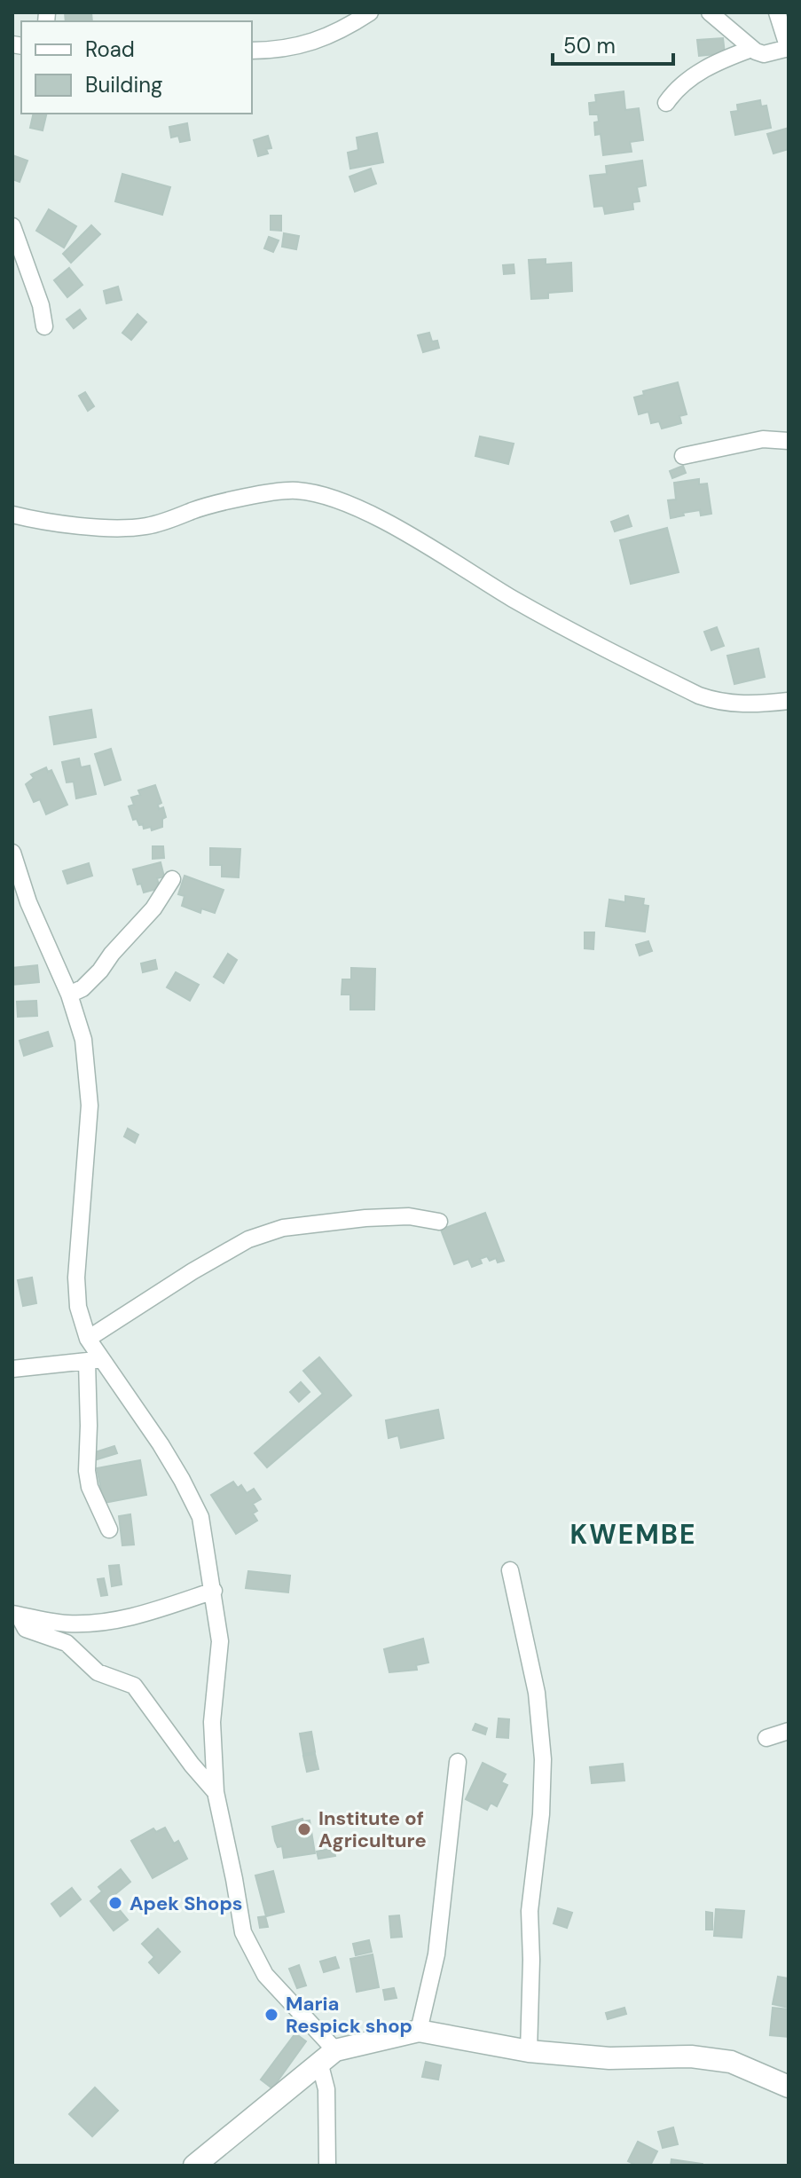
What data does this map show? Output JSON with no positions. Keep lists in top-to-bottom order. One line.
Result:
{"districts":["KWEMBE"],"places":["Institute of Agriculture","Apek Shops","Maria Respick shop"],"legend":["Road","Building"],"scale_bar":"50 m"}
